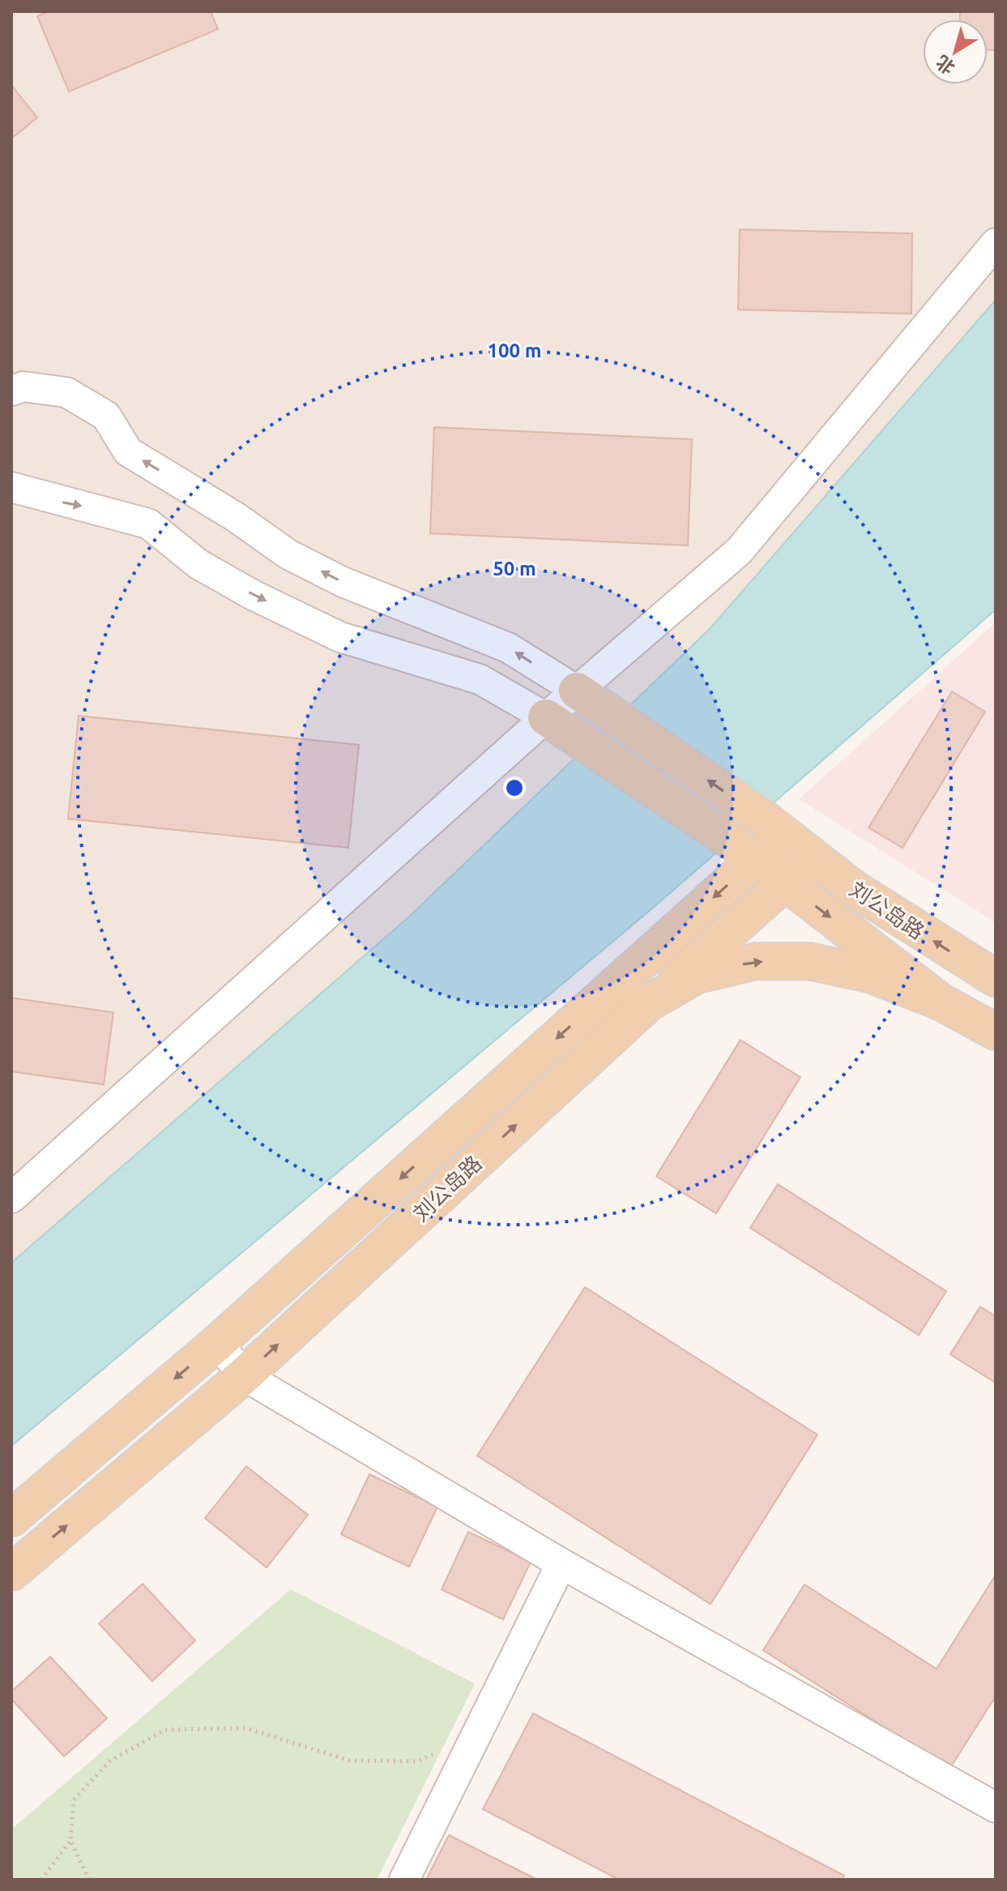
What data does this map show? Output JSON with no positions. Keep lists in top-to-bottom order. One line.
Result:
{"streets":{"main road":["刘公岛路"]},"north":"bottom left","rings":["100 m","50 m"]}
